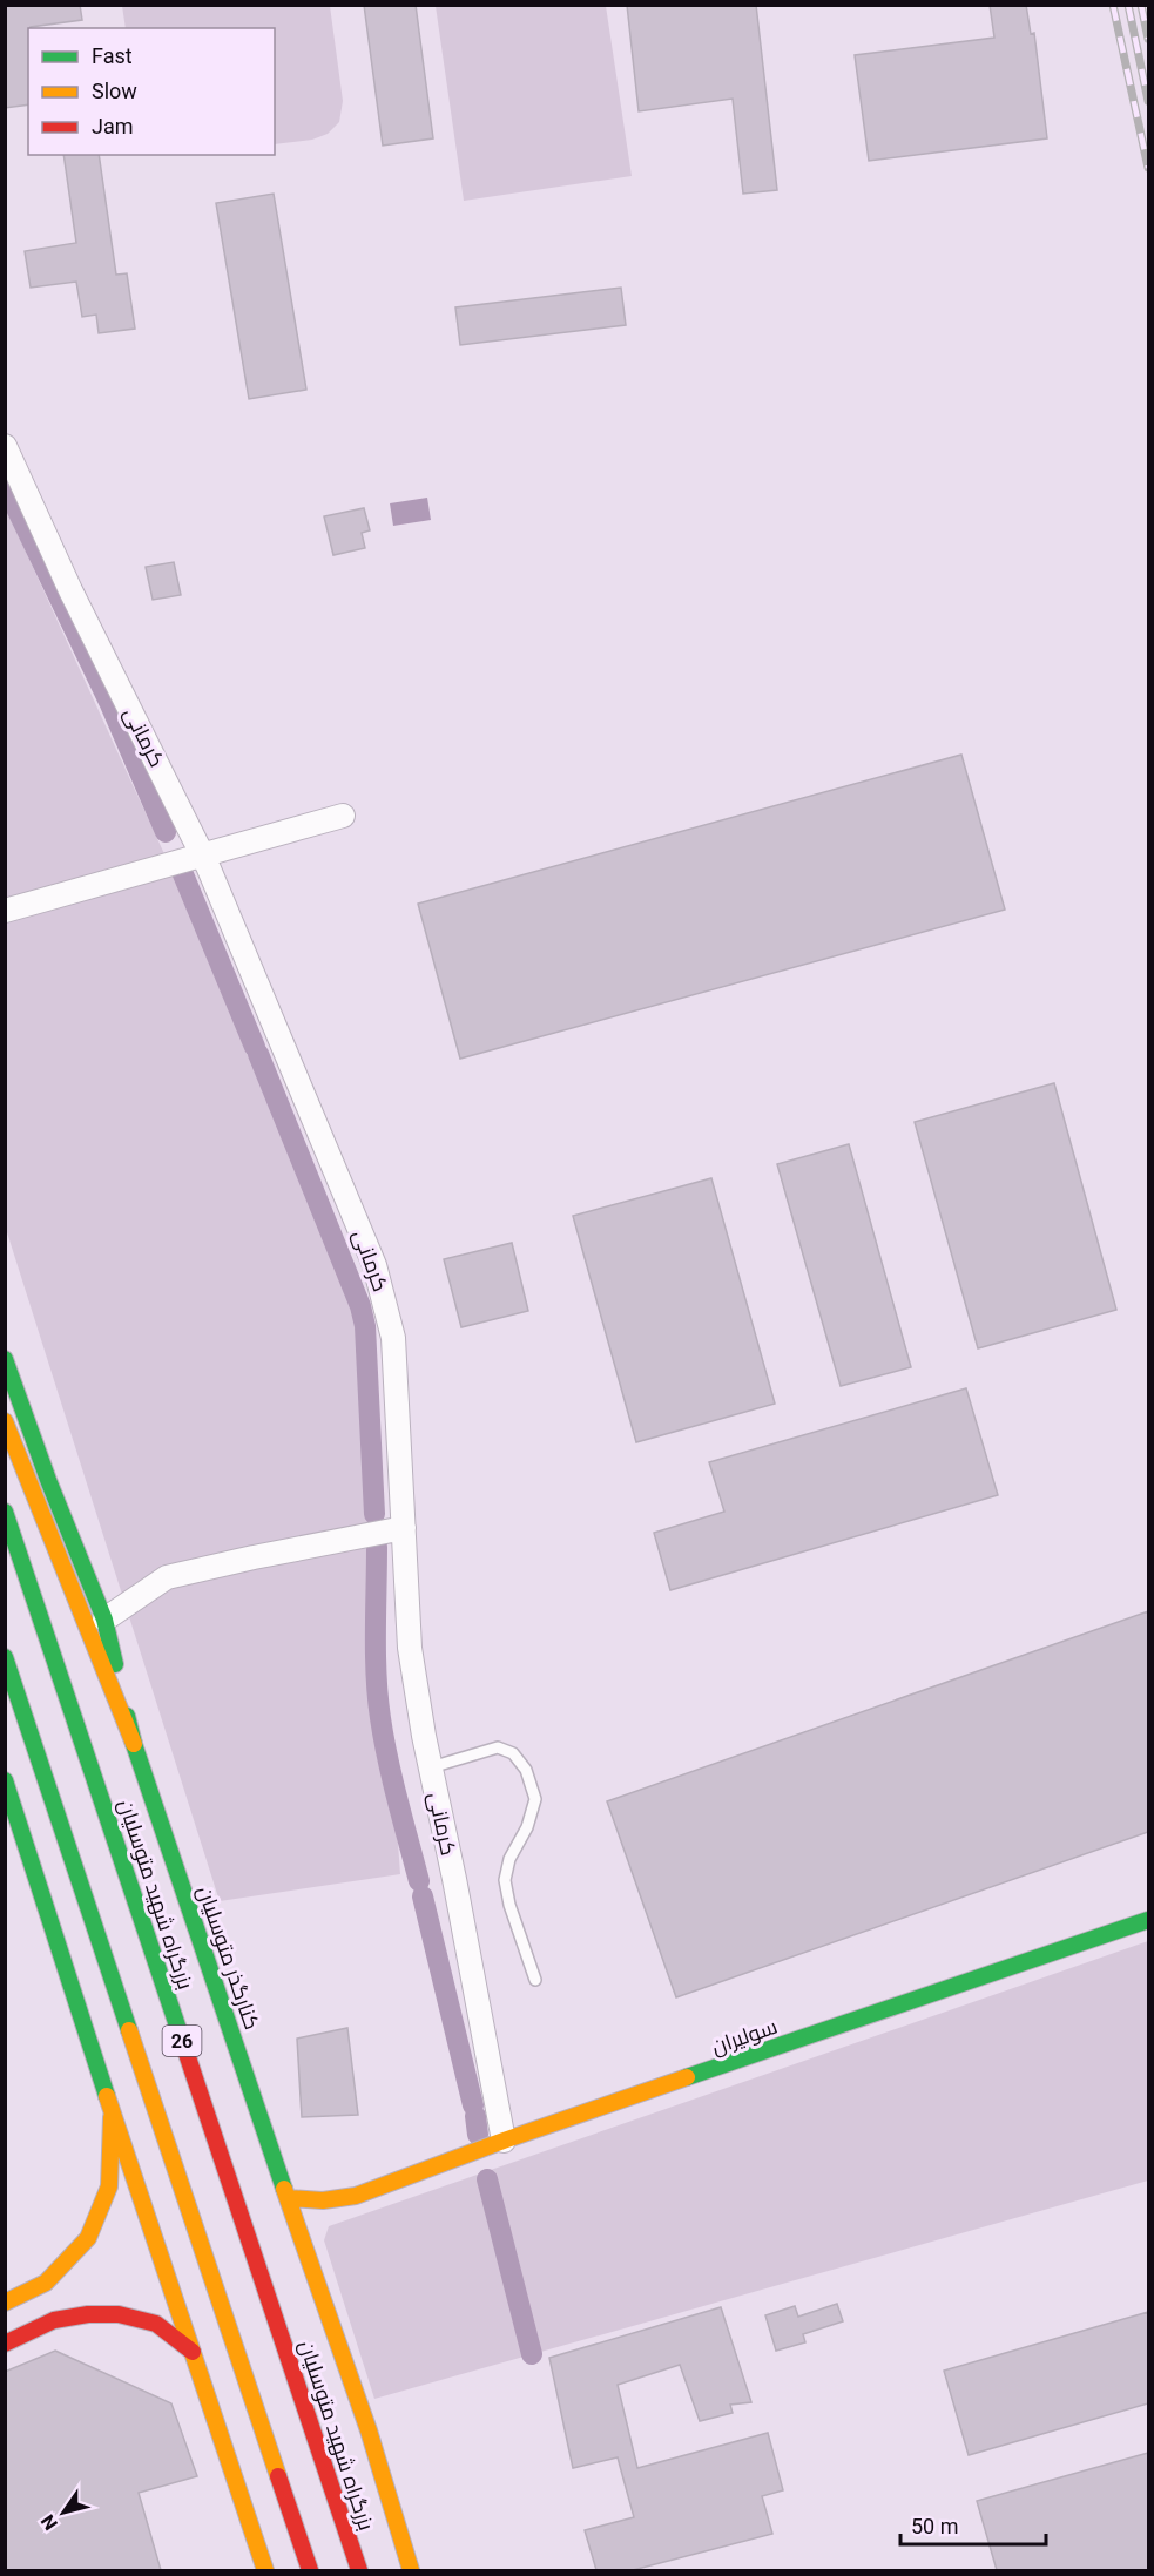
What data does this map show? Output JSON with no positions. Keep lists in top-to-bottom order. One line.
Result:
{"streets":{"main road":["بزرگراه شهید متوسلیان","کنارگذر متوسلیان","سولیران","26"],"street":["کرمانی"]},"crossings":[["کرمانی","سولیران"]],"legend":["Fast","Slow","Jam"],"scale_bar":"50 m","north":"bottom left"}
